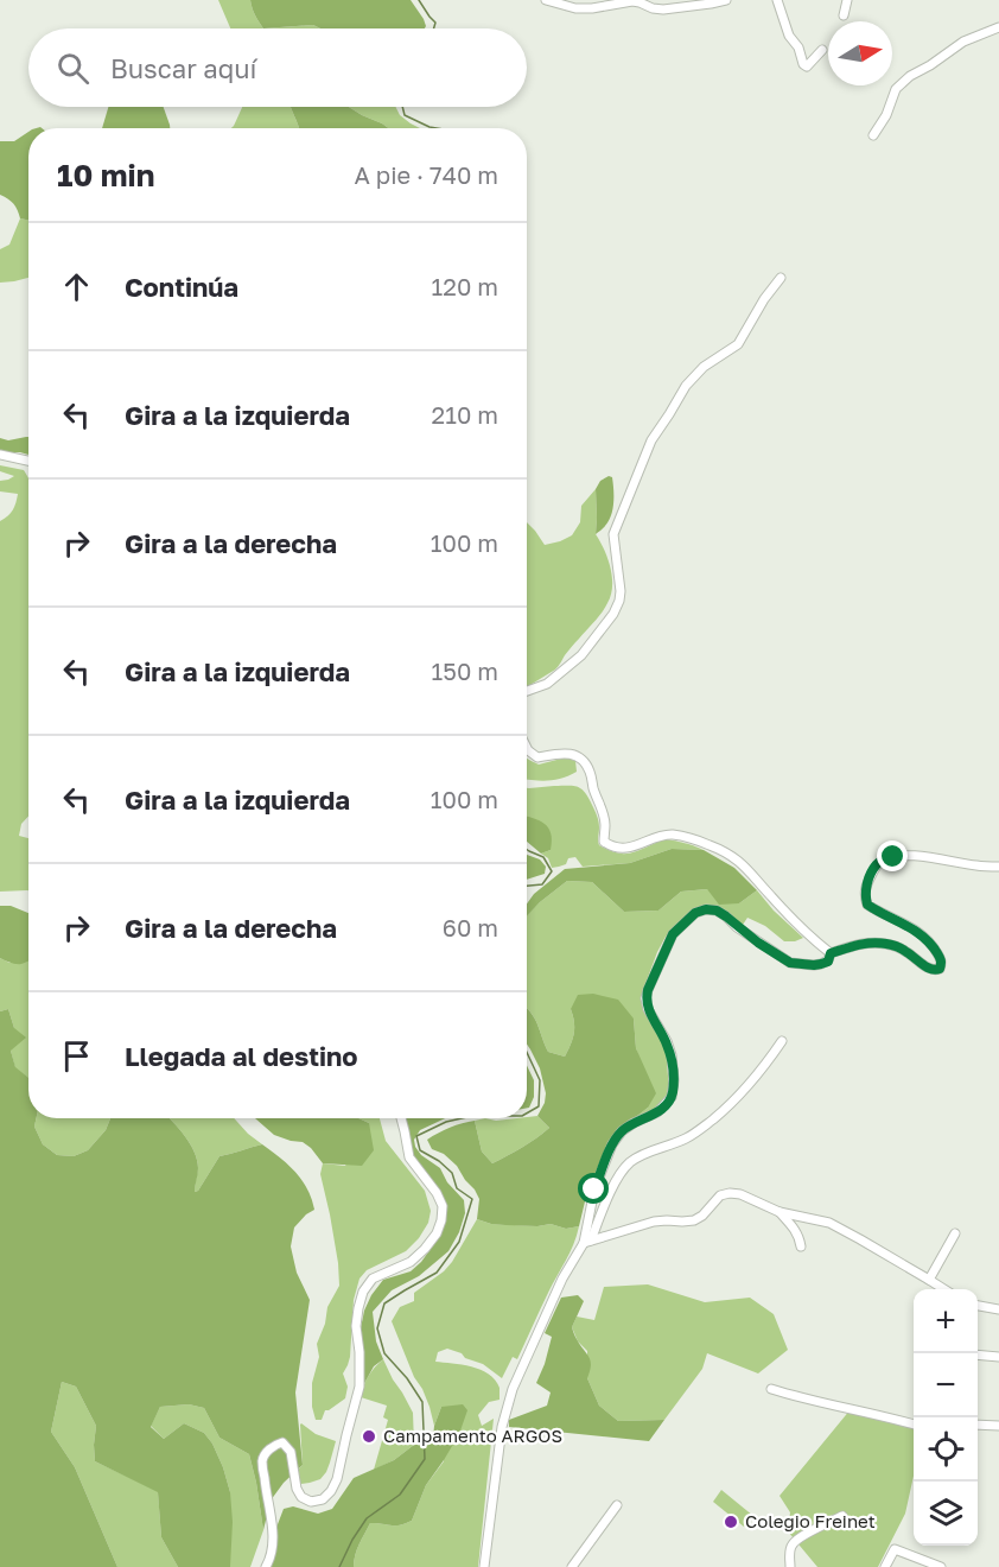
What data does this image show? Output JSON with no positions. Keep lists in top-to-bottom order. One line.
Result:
{"places":["Campamento ARGOS","Colegio Freinet"],"north":"right","page":{"search":"Buscar aquí","heading":["10 min","A pie · 740 m"],"list":[["Continúa","120 m"],["Gira a la izquierda","210 m"],["Gira a la derecha","100 m"],["Gira a la izquierda","150 m"],["Gira a la izquierda","100 m"],["Gira a la derecha","60 m"],"Llegada al destino"],"map_buttons":["+","−"]}}
